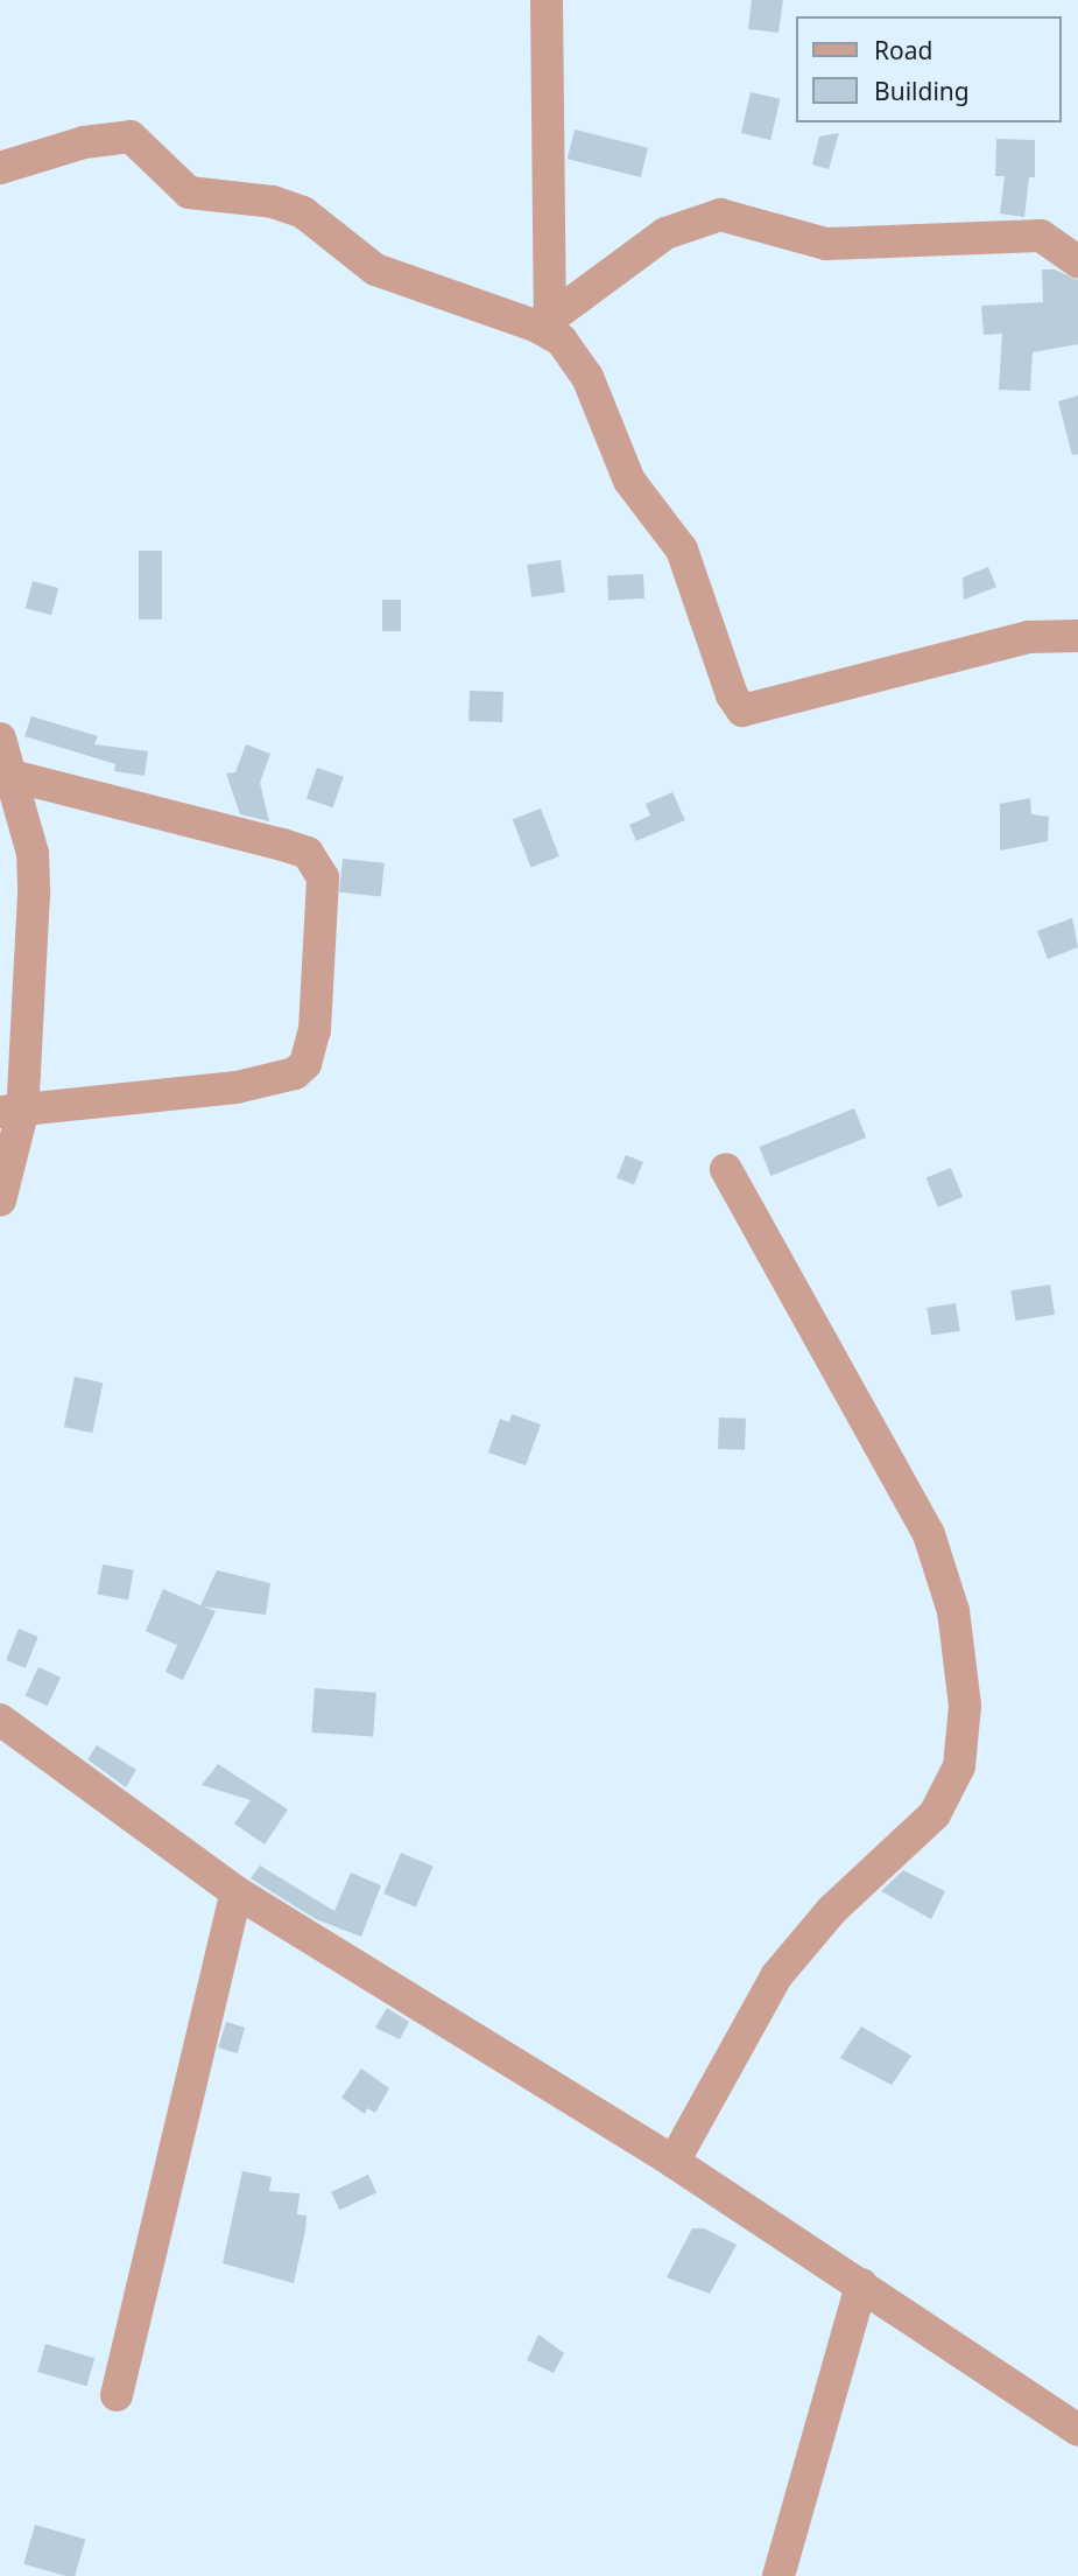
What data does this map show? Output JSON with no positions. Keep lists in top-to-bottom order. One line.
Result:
{"legend":["Road","Building"]}
